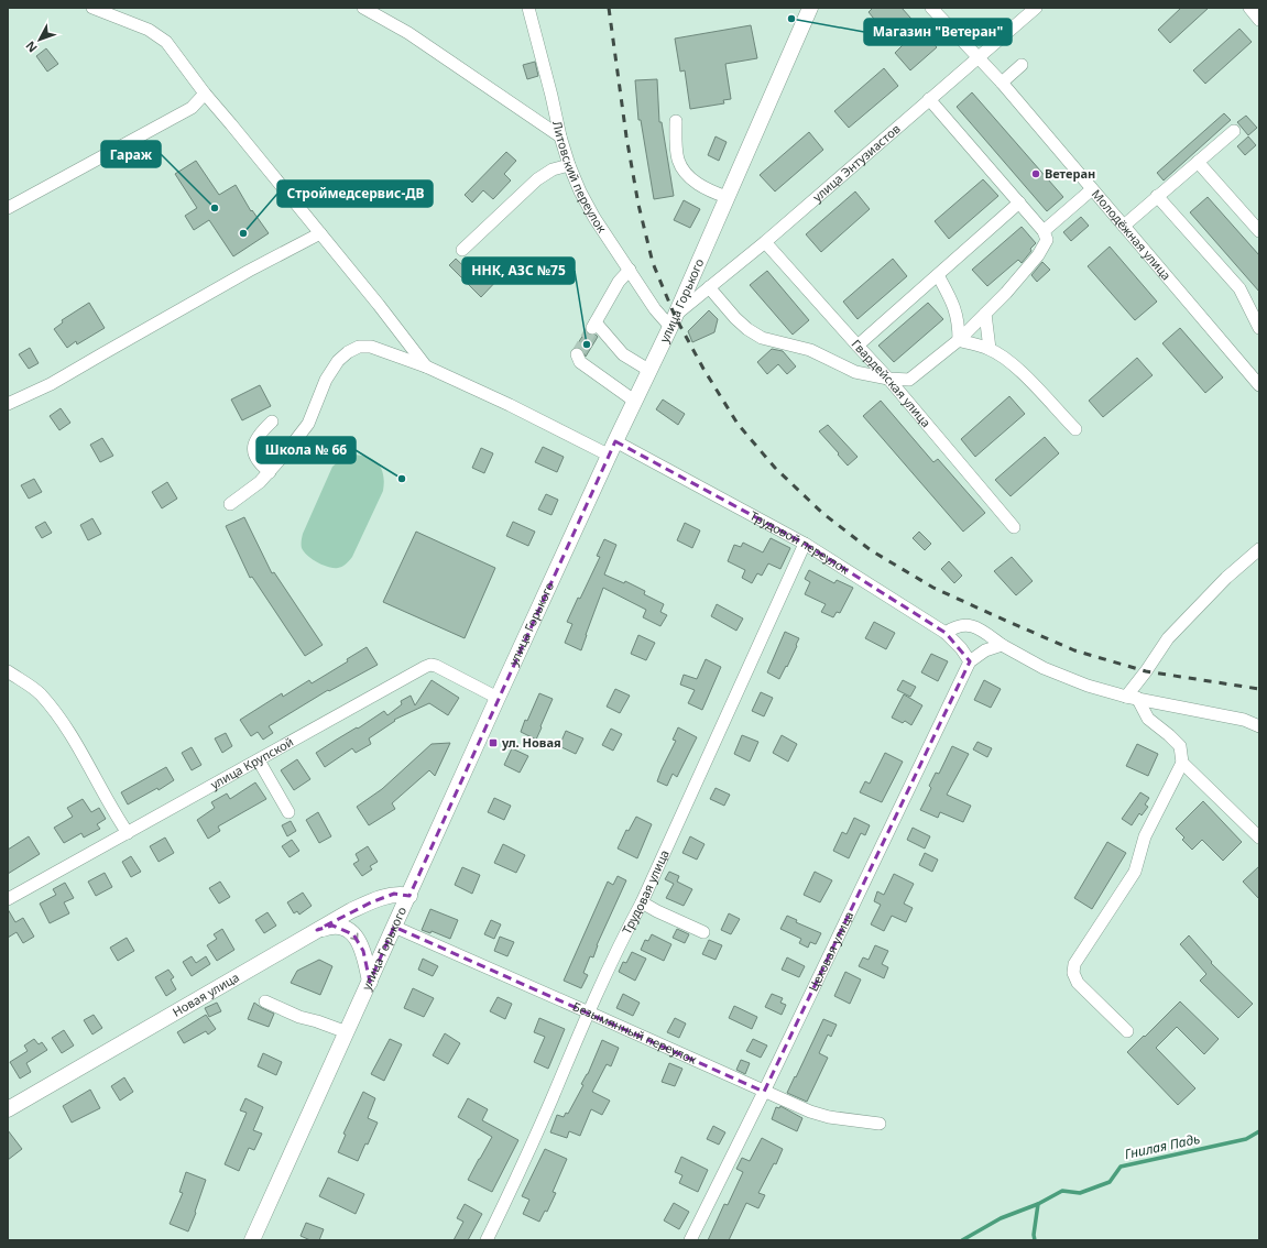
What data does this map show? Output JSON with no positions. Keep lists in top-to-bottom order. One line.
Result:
{"streets":{"main road":["улица Горького","Новая улица"],"street":["улица Энтузиастов","Литовский переулок","Молодёжная улица","Гвардейская улица","Трудовой переулок","улица Крупской","Трудовая улица","Цеховая улица","Безымянный переулок"]},"crossings":[["улица Энтузиастов","Литовский переулок"],["улица Энтузиастов","Молодёжная улица"],["улица Энтузиастов","улица Горького"],["улица Энтузиастов","Гвардейская улица"],["Литовский переулок","улица Горького"],["улица Горького","Трудовой переулок"],["улица Горького","улица Крупской"],["улица Горького","Новая улица"],["улица Горького","Безымянный переулок"],["Трудовой переулок","Трудовая улица"],["Трудовой переулок","Цеховая улица"],["Трудовая улица","Безымянный переулок"],["Цеховая улица","Безымянный переулок"]],"water":["Гнилая Падь"],"places":{"other":["Магазин \"Ветеран\"","Ветеран","Гараж","Строймедсервис-ДВ","ННК, АЗС №75","Школа № 66"],"transit":["ул. Новая"]},"north":"bottom left"}
